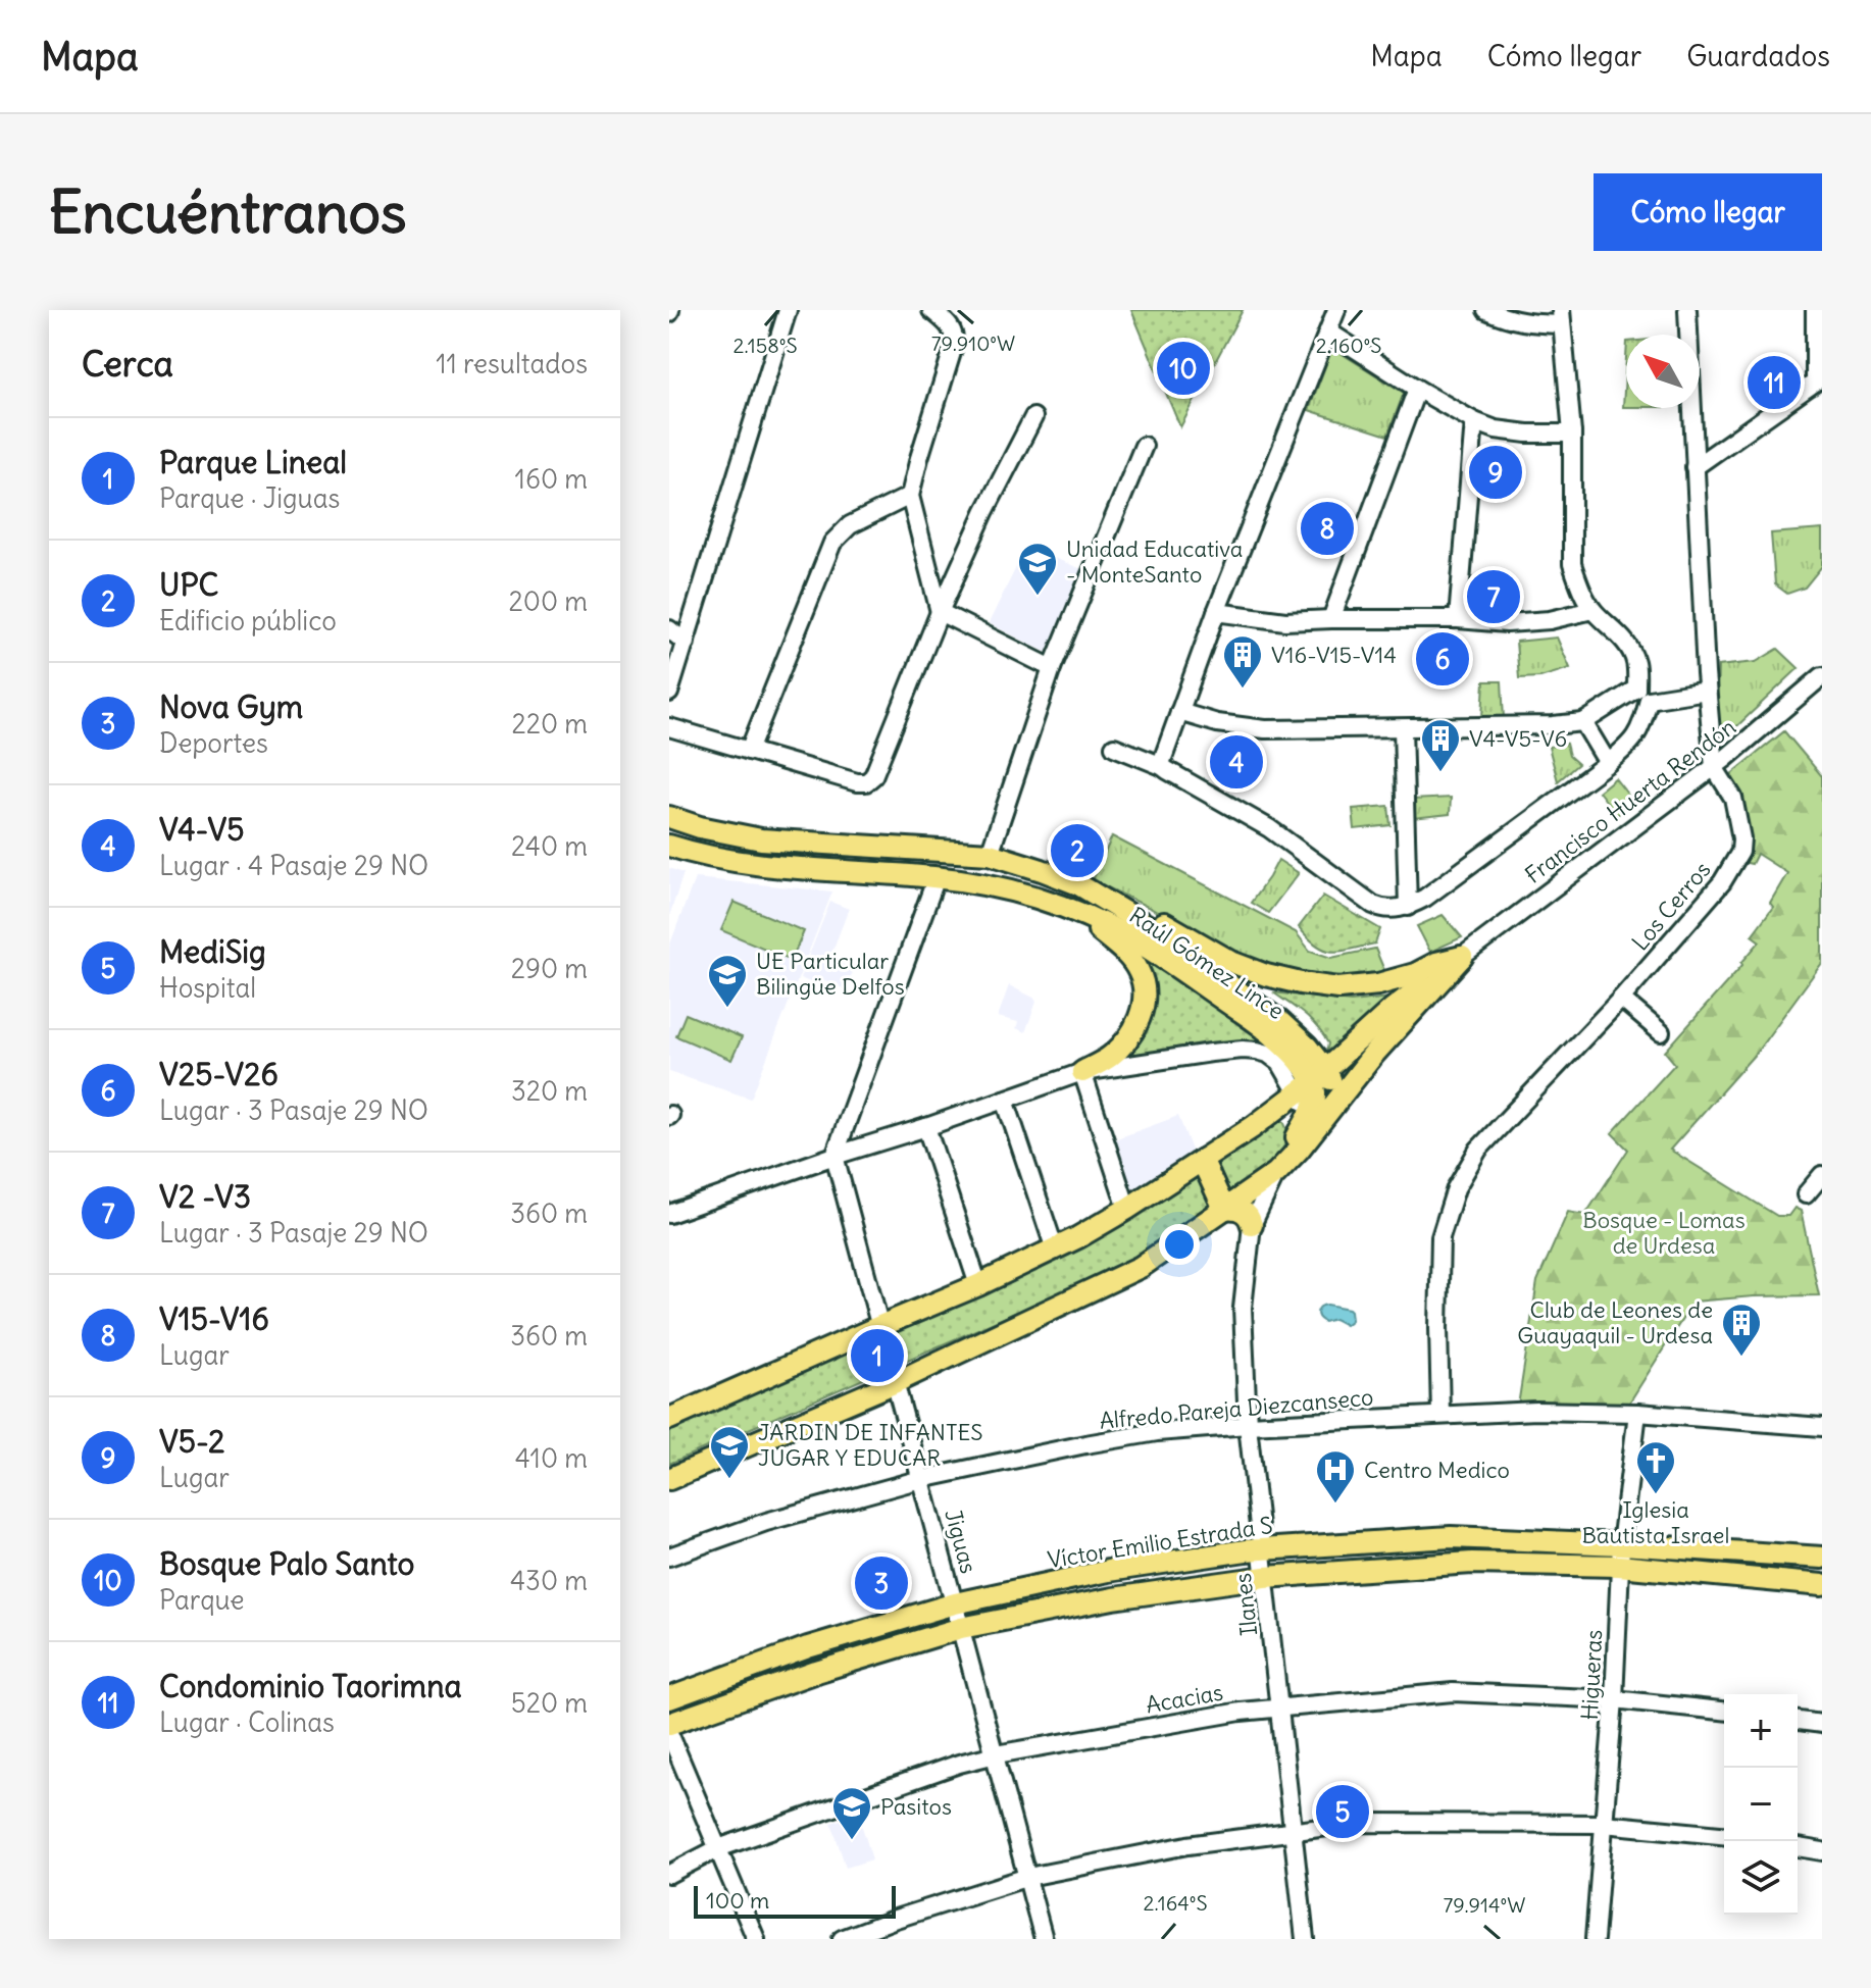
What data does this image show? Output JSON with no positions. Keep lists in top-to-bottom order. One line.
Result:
{"streets":{"main road":["Raúl Gómez Lince","Víctor Emilio Estrada S"],"street":["Francisco Huerta Rendón","Los Cerros","Alfredo Pareja Diezcanseco","Jiguas","Ilanes","Higueras","Acacias"]},"crossings":[["Francisco Huerta Rendón","Los Cerros"],["Los Cerros","Alfredo Pareja Diezcanseco"],["Alfredo Pareja Diezcanseco","Jiguas"],["Alfredo Pareja Diezcanseco","Ilanes"],["Alfredo Pareja Diezcanseco","Higueras"],["Jiguas","Víctor Emilio Estrada S"],["Jiguas","Acacias"],["Víctor Emilio Estrada S","Ilanes"],["Víctor Emilio Estrada S","Higueras"],["Ilanes","Acacias"],["Higueras","Acacias"]],"parks":["Bosque - Lomas de Urdesa"],"places":{"school or university":["Unidad Educativa - MonteSanto","UE Particular Bilingüe Delfos","JARDIN DE INFANTES JUGAR Y EDUCAR","Pasitos"],"building":["V16-V15-V14","V4-V5-V6","Club de Leones de Guayaquil - Urdesa"],"church":["Iglesia Bautista Israel"],"hospital":["Centro Medico"]},"scale_bar":"100 m","north":"top left","page":{"header":"Mapa","nav":["Mapa","Cómo llegar","Guardados"],"buttons":"Cómo llegar","title":"Encuéntranos","heading":["Cerca","11 resultados"],"pins":["10","11","9","8","7","6","4","2","1","3","5"],"list":[{"mark":"1","name":"Parque Lineal","note":"Parque · Jiguas","value":"160 m"},{"mark":"2","name":"UPC","note":"Edificio público","value":"200 m"},{"mark":"3","name":"Nova Gym","note":"Deportes","value":"220 m"},{"mark":"4","name":"V4-V5","note":"Lugar · 4 Pasaje 29 NO","value":"240 m"},{"mark":"5","name":"MediSig","note":"Hospital","value":"290 m"},{"mark":"6","name":"V25-V26","note":"Lugar · 3 Pasaje 29 NO","value":"320 m"},{"mark":"7","name":"V2 -V3","note":"Lugar · 3 Pasaje 29 NO","value":"360 m"},{"mark":"8","name":"V15-V16","note":"Lugar","value":"360 m"},{"mark":"9","name":"V5-2","note":"Lugar","value":"410 m"},{"mark":"10","name":"Bosque Palo Santo","note":"Parque","value":"430 m"},{"mark":"11","name":"Condominio Taorimna","note":"Lugar · Colinas","value":"520 m"}],"map_buttons":["+","−"],"scale":"100 m"},"coordinates":["79.910°W","2.158°S","2.160°S","2.164°S","79.914°W"]}
